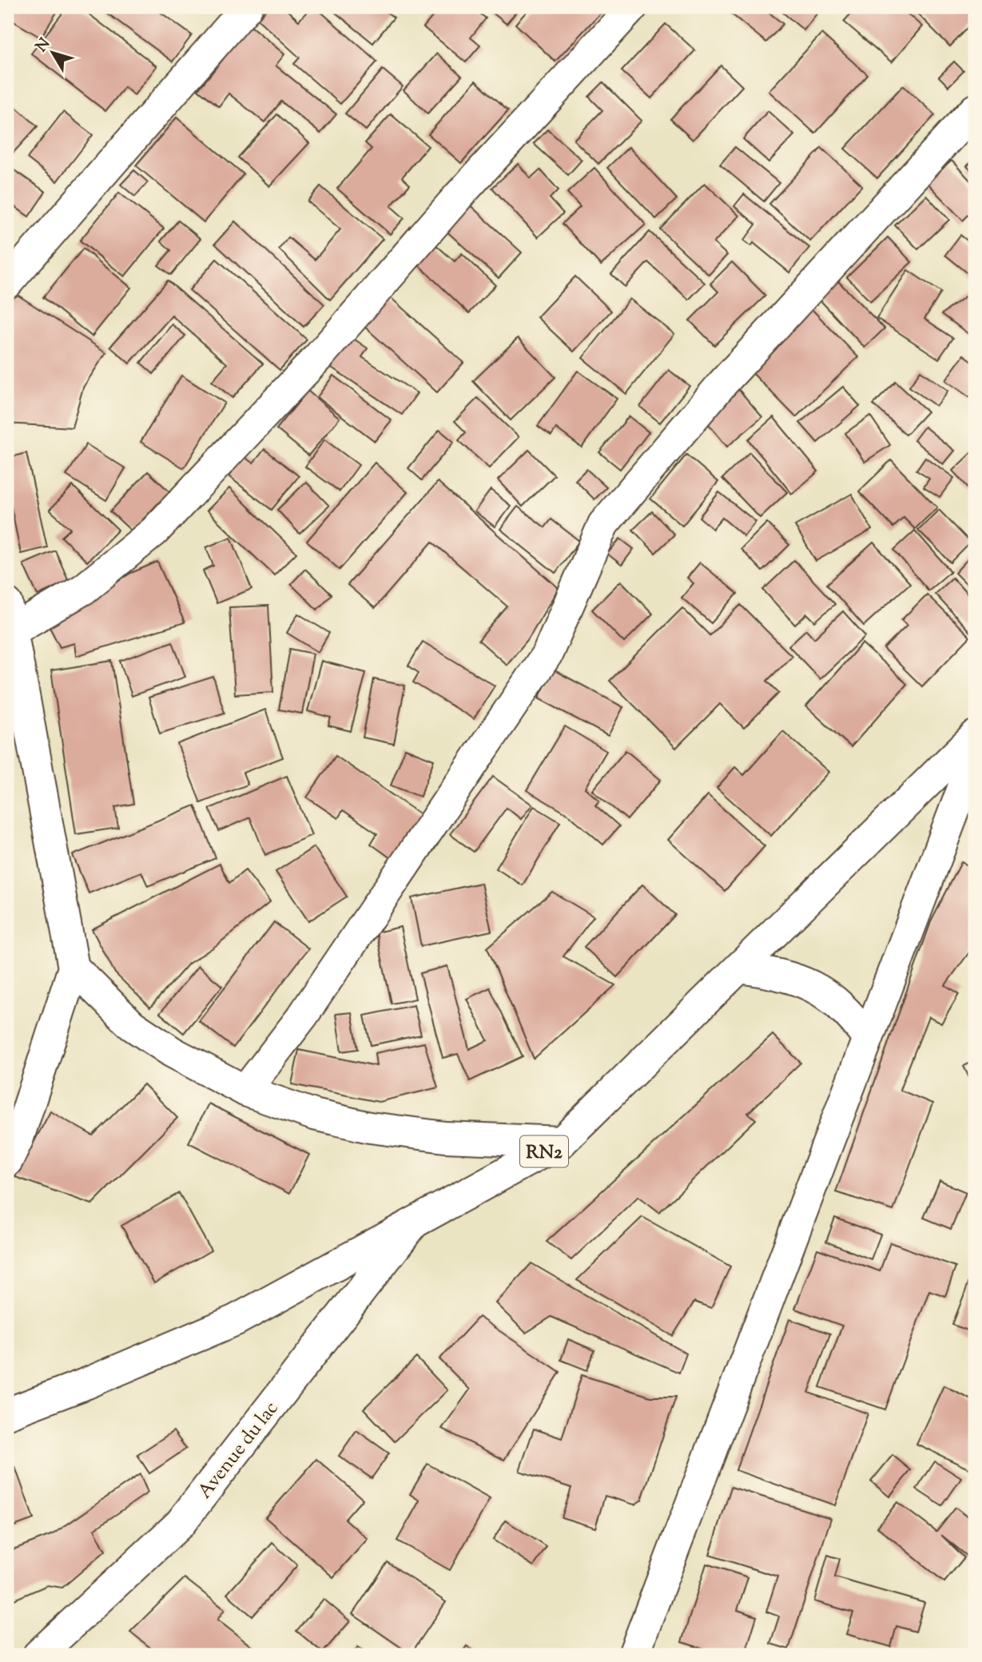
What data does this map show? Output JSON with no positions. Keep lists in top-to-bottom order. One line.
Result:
{"streets":{"main road":["RN2","Avenue du lac"]},"crossings":[["RN2","Avenue du lac"]],"north":"top left"}
